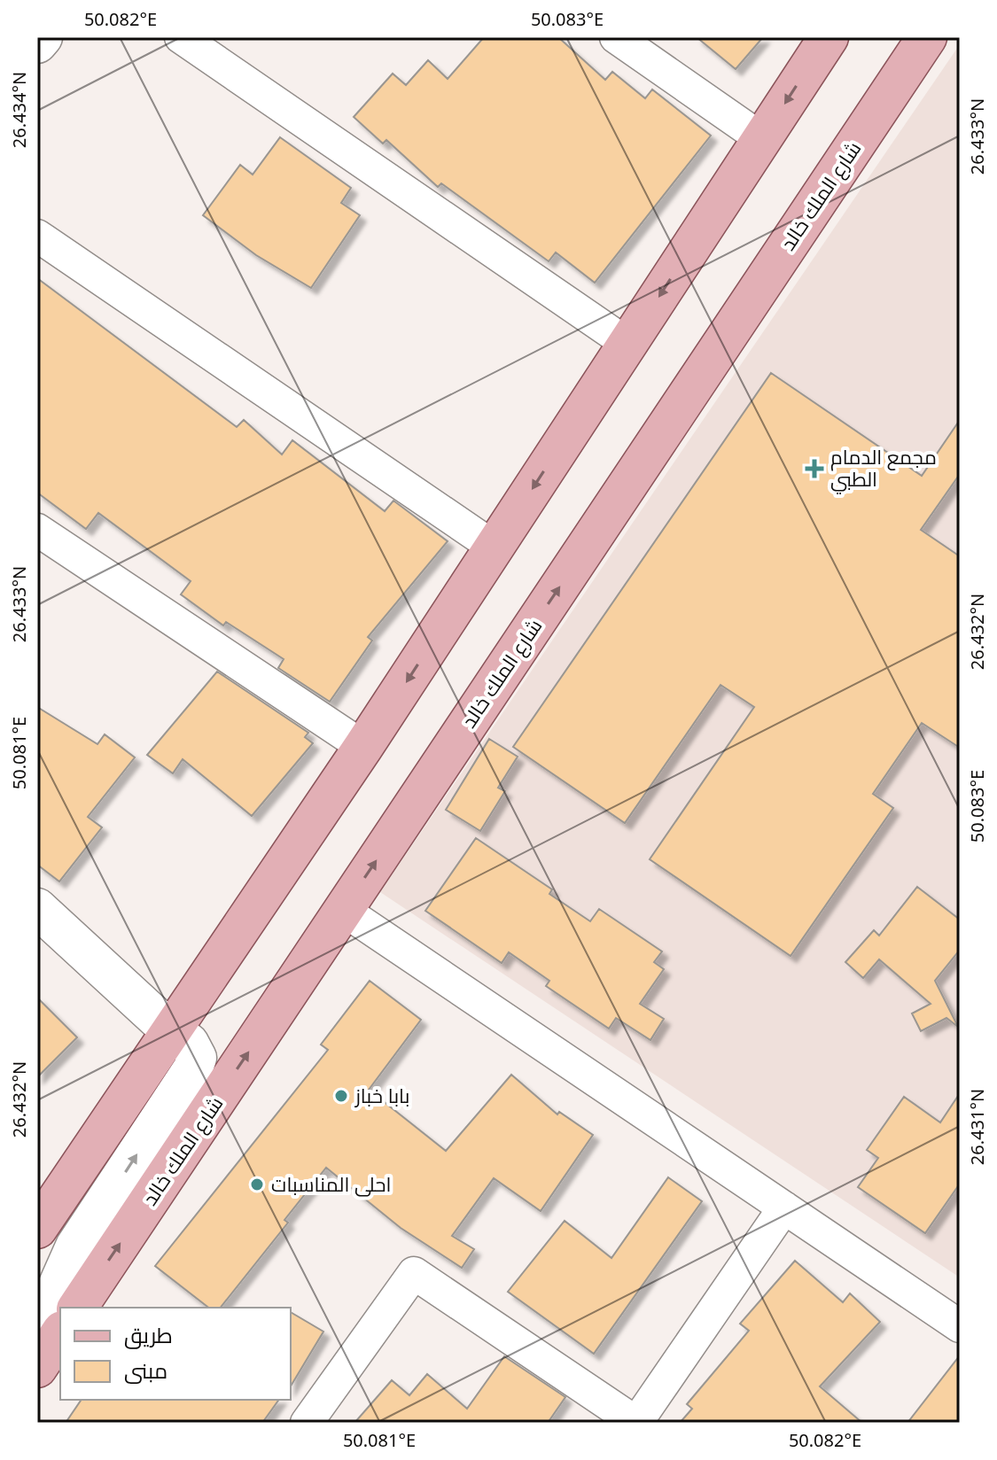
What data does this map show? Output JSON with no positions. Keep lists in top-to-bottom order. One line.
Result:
{"streets":{"main road":["شارع الملك خالد"]},"places":{"health":["مجمع الدمام الطبي"],"other":["بابا خباز","احلى المناسبات"]},"legend":["طريق","مبنى"],"coordinates":["50.082°E","50.083°E","26.434°N","26.433°N","26.432°N","50.081°E","26.431°N"]}
